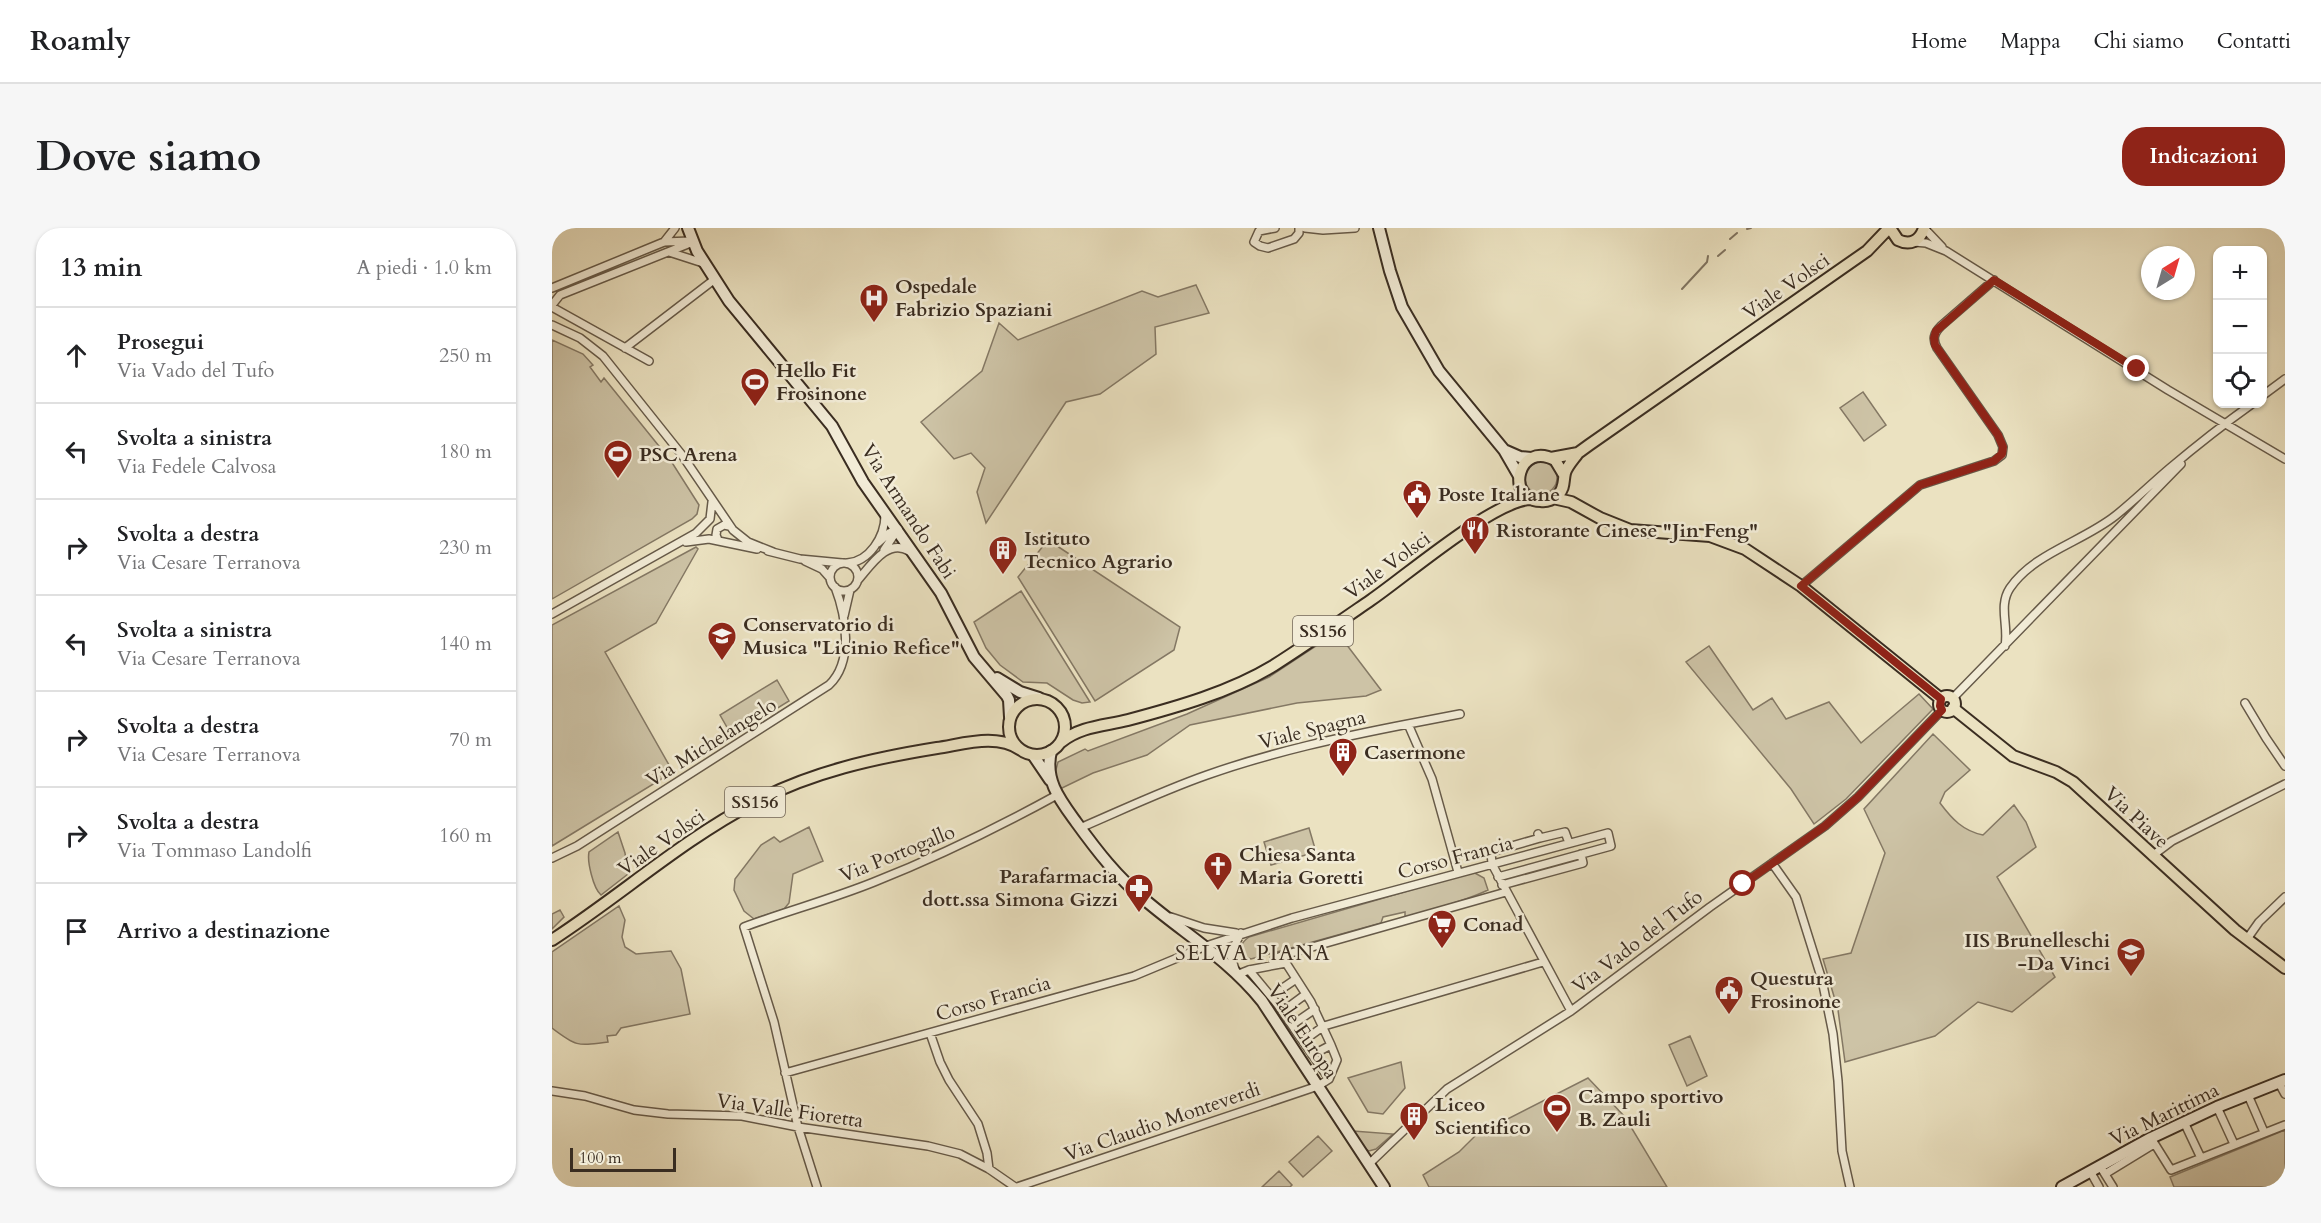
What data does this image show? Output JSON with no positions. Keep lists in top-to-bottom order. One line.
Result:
{"streets":{"main road":["Viale Volsci","SS156","Via Piave"],"street":["Via Armando Fabi","Viale Spagna","Via Michelangelo","Via Portogallo","Corso Francia","Via Vado del Tufo","Viale Europa","Via Valle Fioretta","Via Marittima","Via Claudio Monteverdi"]},"crossings":[["Viale Volsci","Via Armando Fabi"],["Viale Volsci","SS156"],["Viale Volsci","Via Piave"],["Viale Volsci","Viale Europa"],["Via Armando Fabi","SS156"],["Via Armando Fabi","Viale Europa"],["SS156","Via Piave"],["SS156","Viale Europa"],["Viale Spagna","Viale Europa"],["Via Piave","Via Vado del Tufo"],["Via Portogallo","Corso Francia"],["Via Portogallo","Viale Europa"],["Corso Francia","Viale Europa"],["Via Vado del Tufo","Viale Europa"],["Viale Europa","Via Claudio Monteverdi"],["Via Valle Fioretta","Via Claudio Monteverdi"]],"districts":["SELVA PIANA"],"places":{"hospital":["Ospedale Fabrizio Spaziani"],"sports":["Hello Fit Frosinone","PSC Arena","Campo sportivo B. Zauli"],"public building":["Poste Italiane","Questura Frosinone"],"restaurant":["Ristorante Cinese \"Jin Feng\""],"building":["Istituto Tecnico Agrario","Casermone","Liceo Scientifico"],"school or university":["Conservatorio di Musica \"Licinio Refice\"","IIS Brunelleschi -Da Vinci"],"church":["Chiesa Santa Maria Goretti"],"pharmacy":["Parafarmacia dott.ssa Simona Gizzi"],"supermarket":["Conad"]},"scale_bar":"100 m","north":"top right","page":{"header":"Roamly","nav":["Home","Mappa","Chi siamo","Contatti"],"buttons":"Indicazioni","title":"Dove siamo","heading":["13 min","A piedi · 1.0 km"],"map_buttons":["+","−"],"list":[["Prosegui","Via Vado del Tufo","250 m"],["Svolta a sinistra","Via Fedele Calvosa","180 m"],["Svolta a destra","Via Cesare Terranova","230 m"],["Svolta a sinistra","Via Cesare Terranova","140 m"],["Svolta a destra","Via Cesare Terranova","70 m"],["Svolta a destra","Via Tommaso Landolfi","160 m"],"Arrivo a destinazione"],"scale":"100 m"}}
